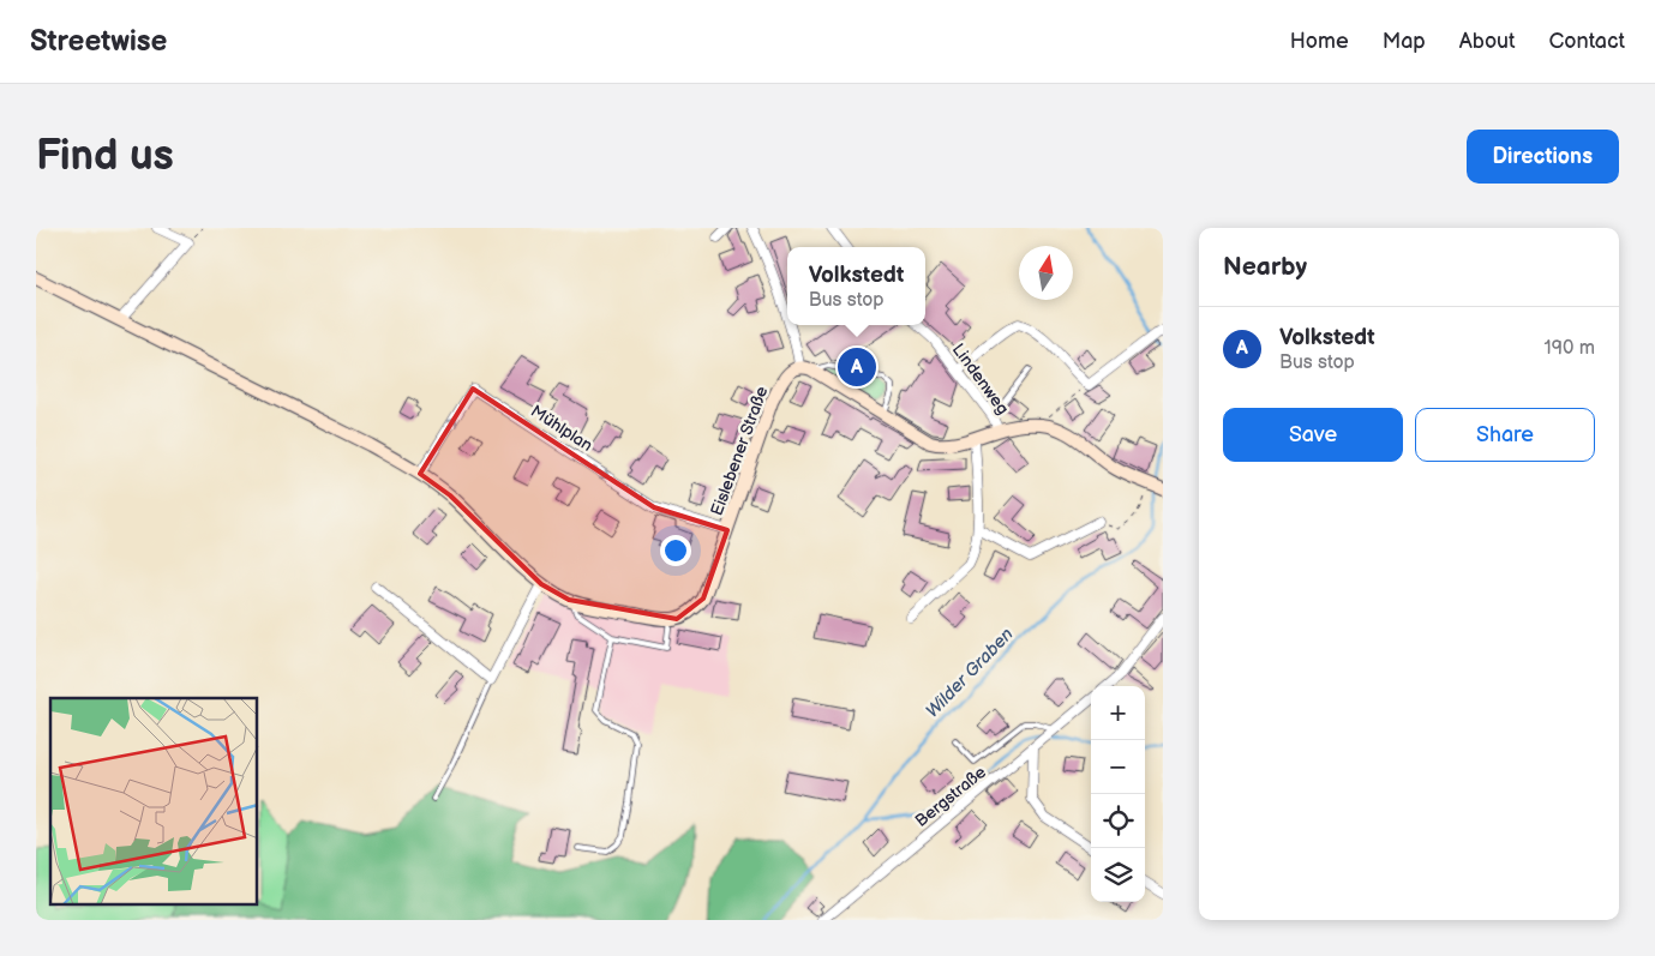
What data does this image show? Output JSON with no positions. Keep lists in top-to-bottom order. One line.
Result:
{"streets":{"main road":["Eislebener Straße"],"street":["Lindenweg","Mühlplan","Bergstraße"]},"crossings":[["Mühlplan","Eislebener Straße"]],"water":["Wilder Graben"],"north":"top","page":{"header":"Streetwise","nav":["Home","Map","About","Contact"],"buttons":["Directions",["Save","Share"]],"title":"Find us","heading":"Nearby","popup":["Volkstedt","Bus stop"],"list":[{"mark":"A","name":"Volkstedt","note":"Bus stop","value":"190 m"}],"pins":"A","map_buttons":["+","−"]}}
